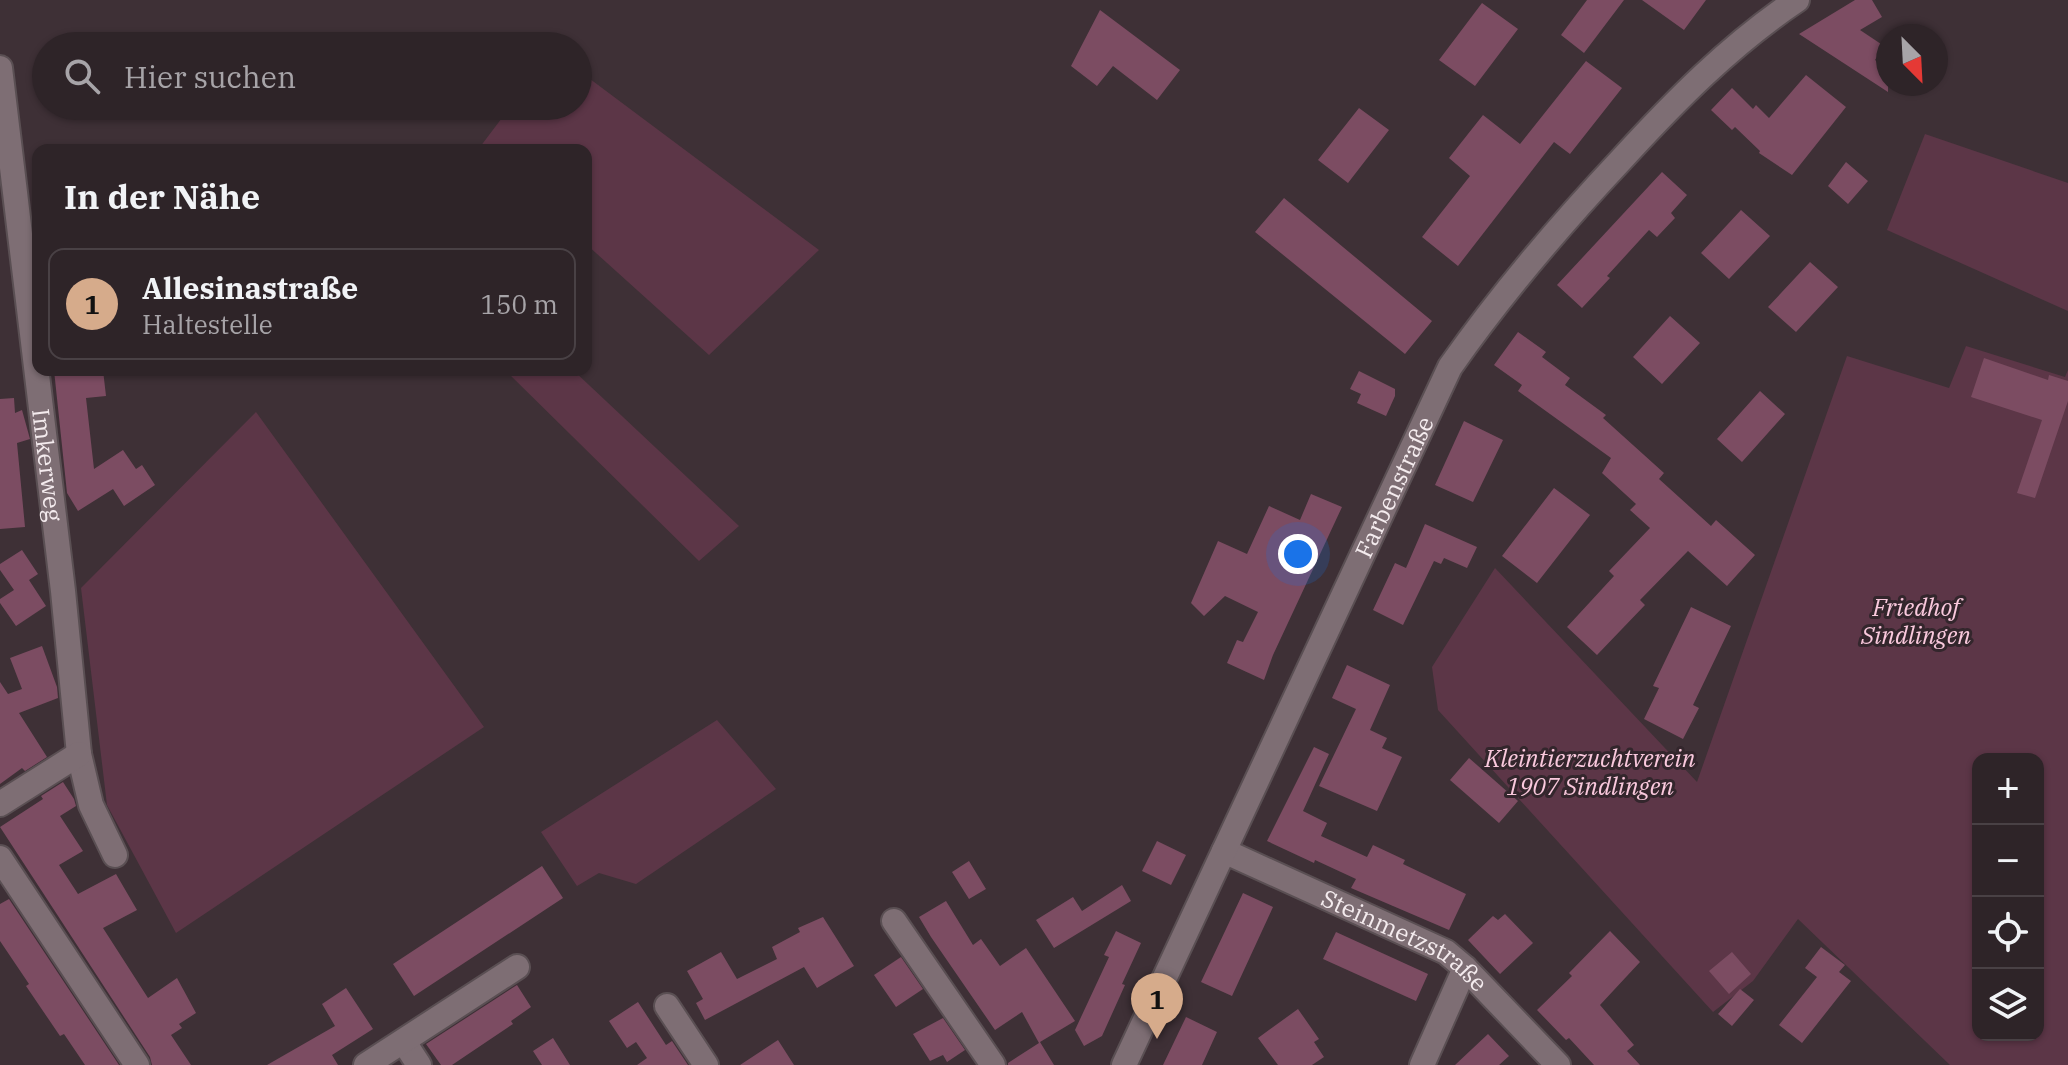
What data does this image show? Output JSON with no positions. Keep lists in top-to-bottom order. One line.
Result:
{"streets":{"street":["Imkerweg","Farbenstraße","Steinmetzstraße"]},"crossings":[["Farbenstraße","Steinmetzstraße"]],"parks":["Friedhof Sindlingen","Kleintierzuchtverein 1907 Sindlingen"],"north":"bottom right","page":{"search":"Hier suchen","heading":"In der Nähe","list":[{"mark":"1","name":"Allesinastraße","note":"Haltestelle","value":"150 m"}],"map_buttons":["+","−"],"pins":"1"}}
